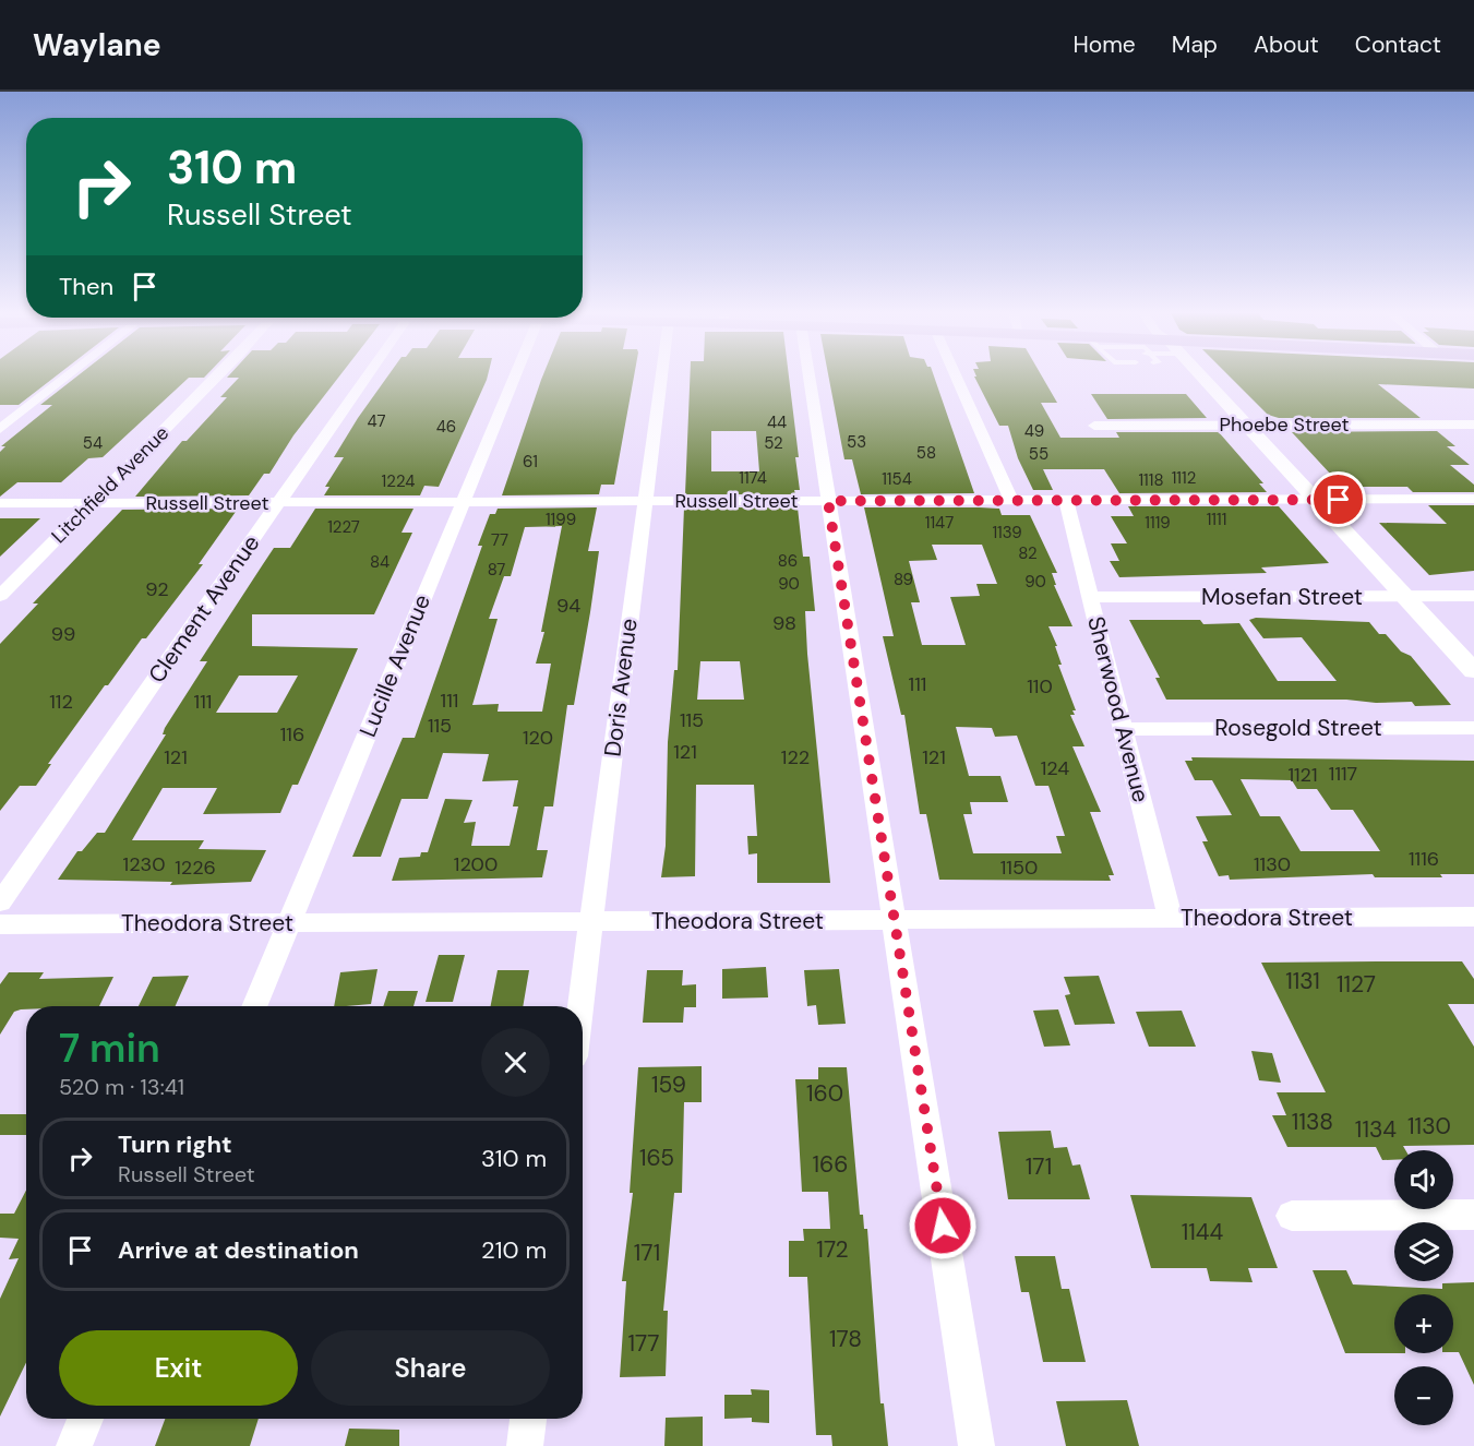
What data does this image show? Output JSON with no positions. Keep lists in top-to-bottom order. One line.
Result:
{"streets":{"street":["Phoebe Street","Litchfield Avenue","Russell Street","Mosefan Street","Clement Avenue","Lucille Avenue","Doris Avenue","Sherwood Avenue","Rosegold Street","Theodora Street"]},"crossings":[["Litchfield Avenue","Russell Street"],["Russell Street","Clement Avenue"],["Russell Street","Lucille Avenue"],["Russell Street","Doris Avenue"],["Russell Street","Sherwood Avenue"],["Mosefan Street","Sherwood Avenue"],["Lucille Avenue","Theodora Street"],["Doris Avenue","Theodora Street"],["Sherwood Avenue","Rosegold Street"],["Sherwood Avenue","Theodora Street"]],"house_numbers":["47","44","46","49","53","54","52","58","55","61","1174","1112","1154","1118","1224","1199","1111","1147","1119","1227","1139","77","82","86","84","87","89","90","90","92","94","98","99","111","110","111","112","111","115","115","116","120","121","121","122","121","124","1117","1121","1116","1230","1200","1130","1226","1150","1131","1127","159","160","1138","1130","1134","165","166","171","1144","172","171","178","177"],"page":{"header":"Waylane","nav":["Home","Map","About","Contact"],"turn":["310 m","Russell Street"],"then":"Then","heading":["7 min","520 m · 13:41"],"list":[{"name":"Turn right","note":"Russell Street","value":"310 m"},{"name":"Arrive at destination","value":"210 m"}],"map_buttons":["+","−"],"buttons":["Exit","Share"]}}
